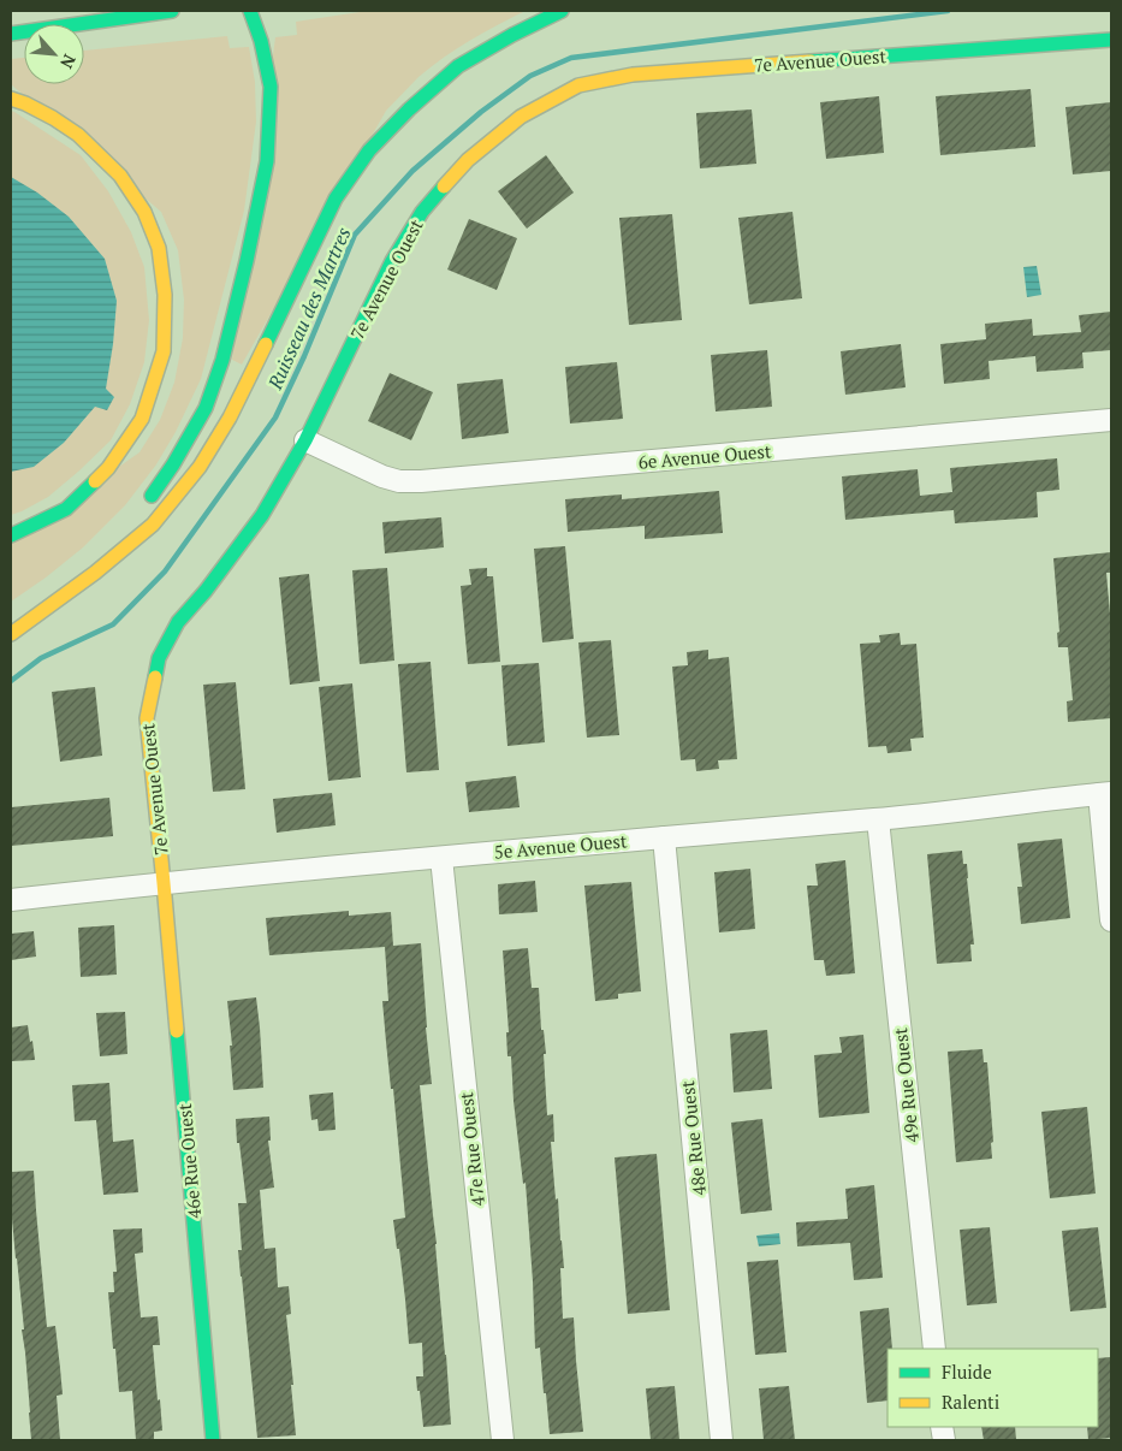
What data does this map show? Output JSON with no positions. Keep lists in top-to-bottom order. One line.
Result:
{"streets":{"main road":["7e Avenue Ouest","46e Rue Ouest"],"street":["6e Avenue Ouest","5e Avenue Ouest","49e Rue Ouest","48e Rue Ouest","47e Rue Ouest"]},"crossings":[["7e Avenue Ouest","6e Avenue Ouest"],["7e Avenue Ouest","5e Avenue Ouest"],["7e Avenue Ouest","46e Rue Ouest"],["5e Avenue Ouest","49e Rue Ouest"],["5e Avenue Ouest","48e Rue Ouest"],["5e Avenue Ouest","47e Rue Ouest"],["5e Avenue Ouest","46e Rue Ouest"]],"water":["Ruisseau des Martres"],"legend":["Fluide","Ralenti"],"north":"bottom right"}
